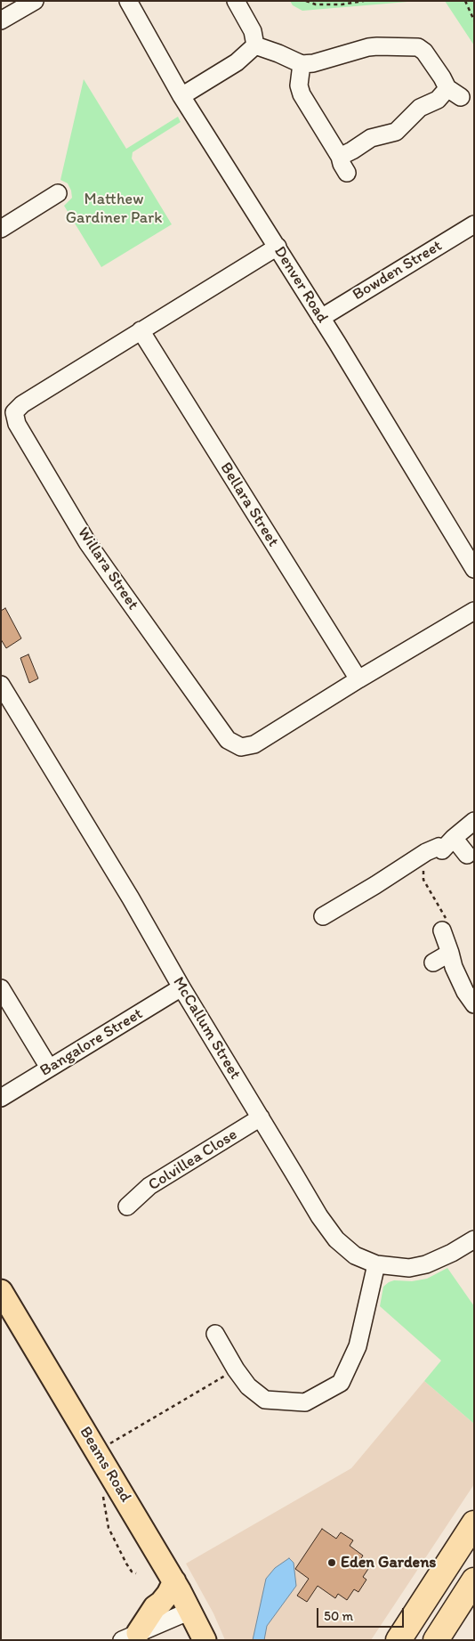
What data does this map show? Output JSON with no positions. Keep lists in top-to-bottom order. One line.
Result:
{"streets":{"main road":["Beams Road"],"street":["Bowden Street","Denver Road","Bellara Street","Willara Street","McCallum Street","Bangalore Street","Colvillea Close"]},"crossings":[["Bowden Street","Denver Road"],["Denver Road","Willara Street"],["Bellara Street","Willara Street"],["McCallum Street","Bangalore Street"],["McCallum Street","Colvillea Close"]],"parks":["Matthew Gardiner Park"],"places":["Eden Gardens"],"scale_bar":"50 m"}
